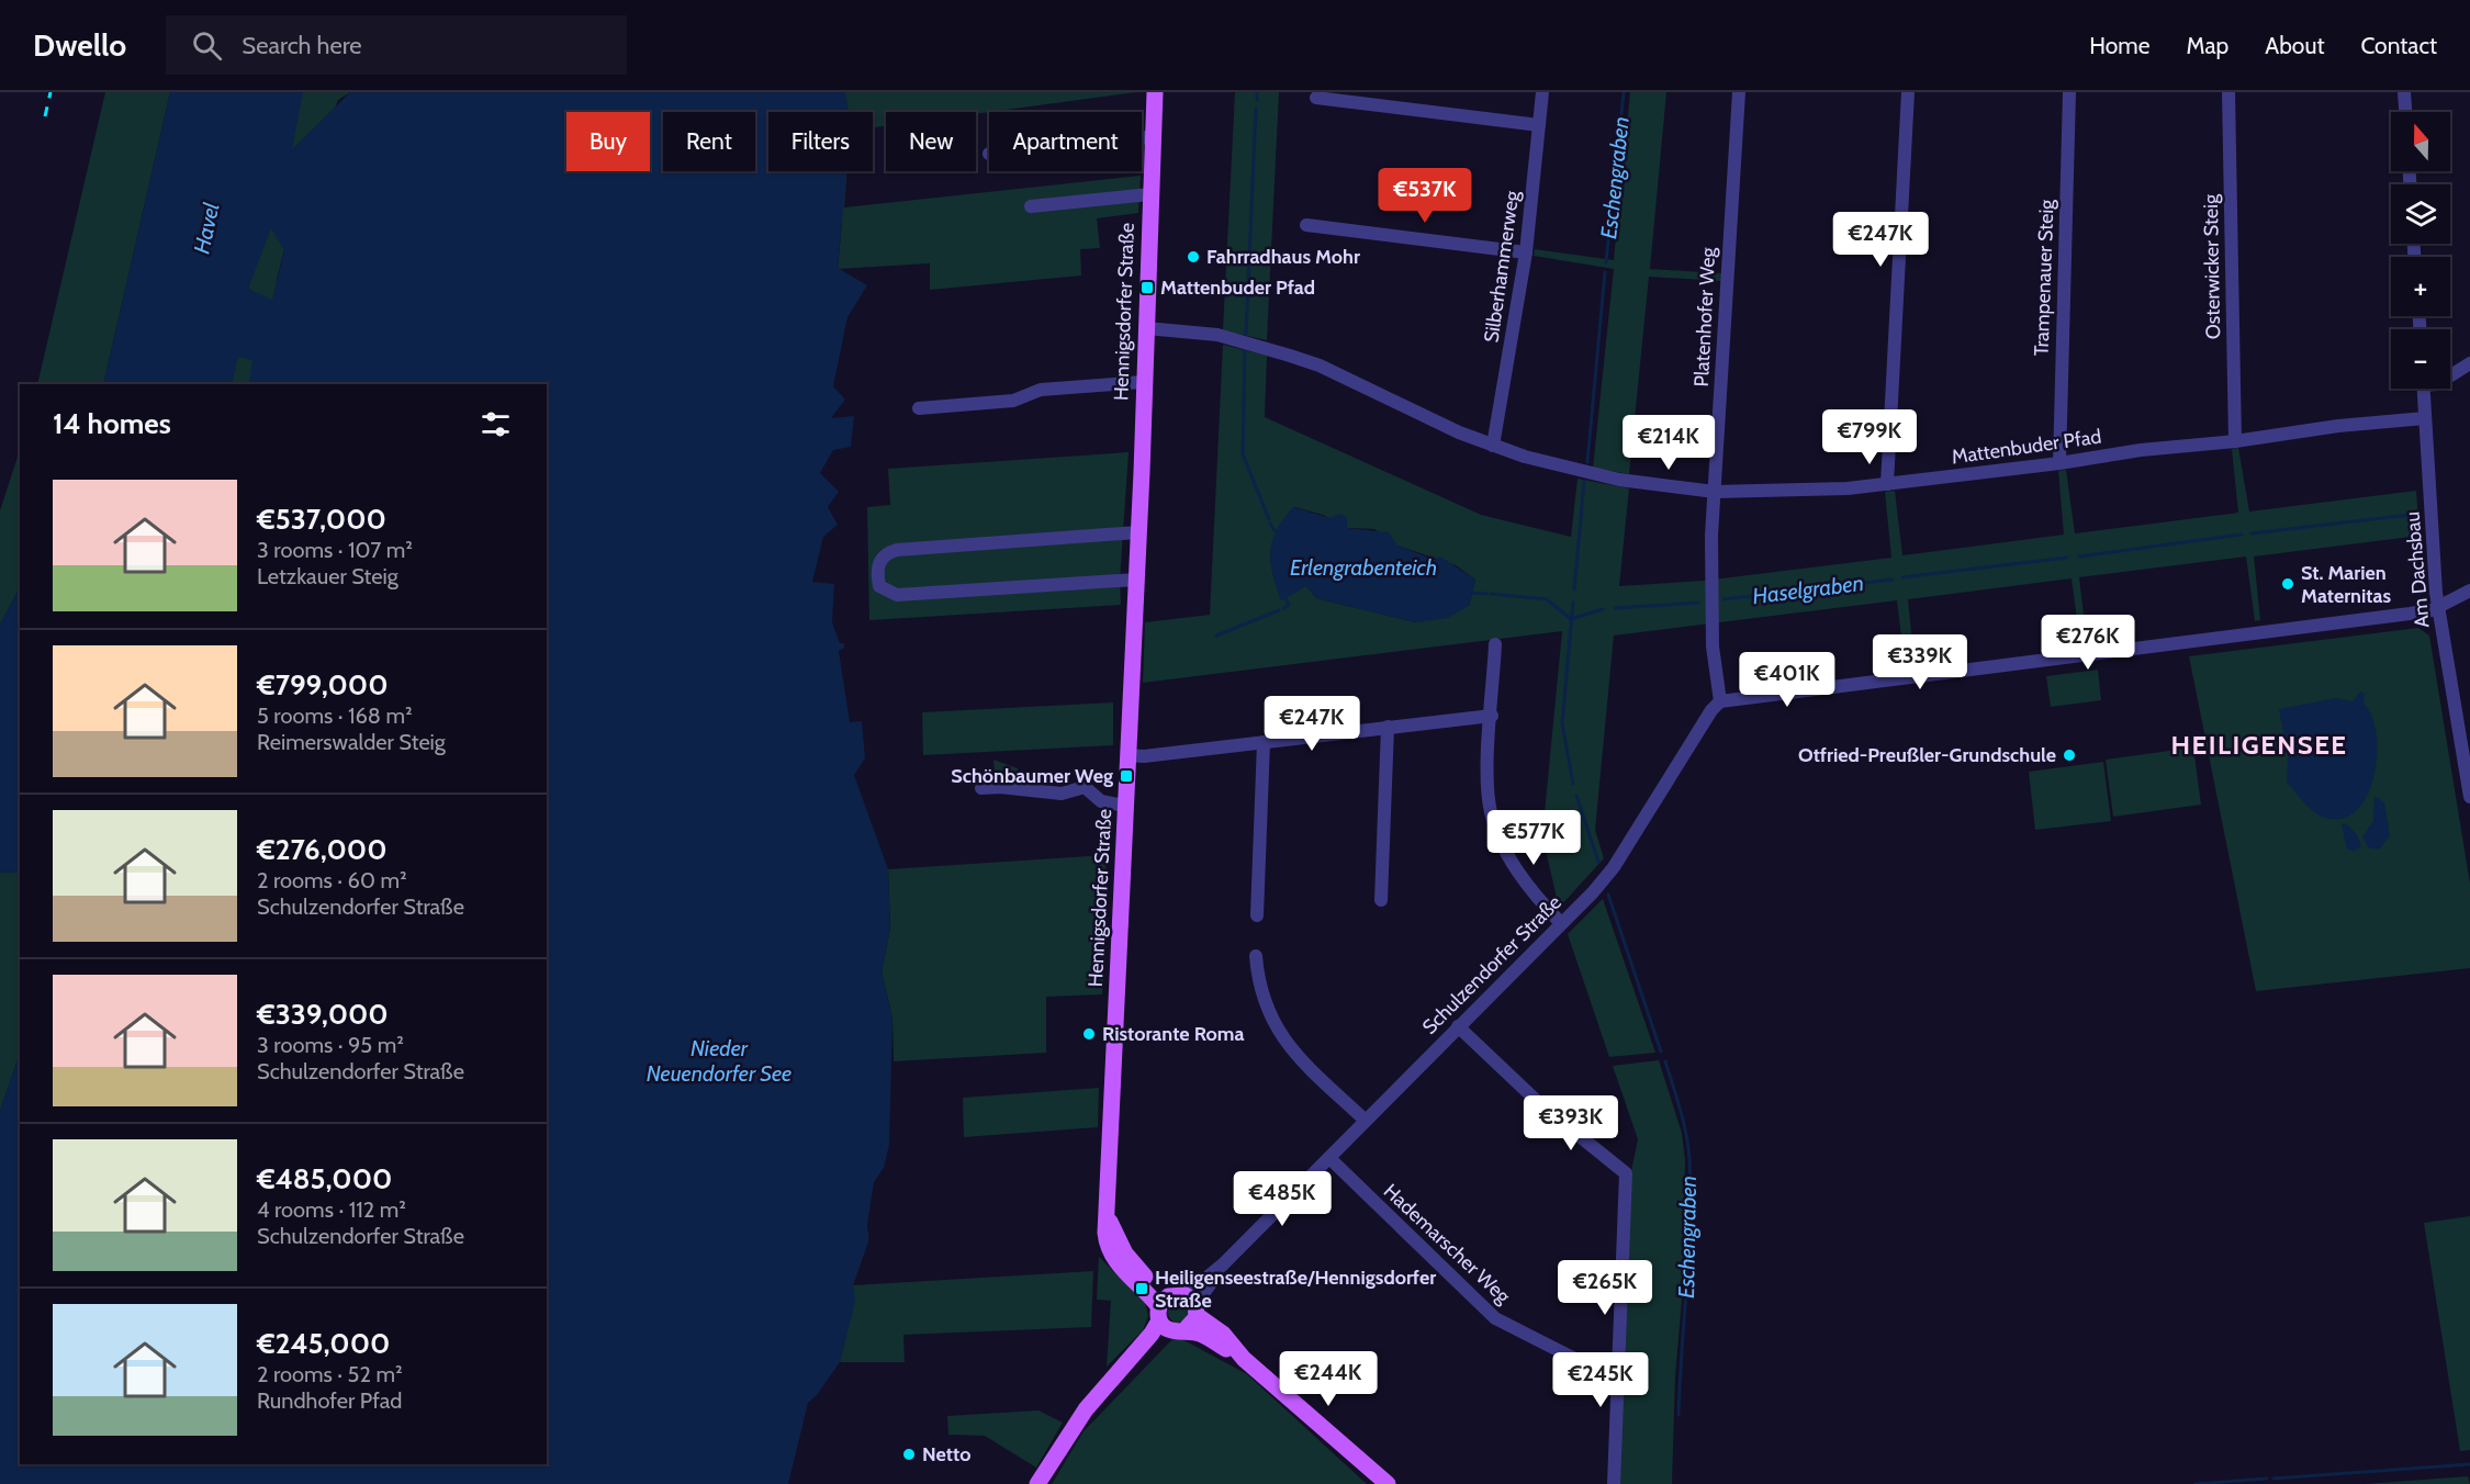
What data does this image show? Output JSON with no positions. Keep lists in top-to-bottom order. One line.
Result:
{"streets":{"main road":["Hennigsdorfer Straße"],"street":["Silberhammerweg","Osterwicker Steig","Trampenauer Steig","Platenhofer Weg","Mattenbuder Pfad","Am Dachsbau","Schulzendorfer Straße","Hademarscher Weg"]},"crossings":[["Silberhammerweg","Mattenbuder Pfad"],["Osterwicker Steig","Mattenbuder Pfad"],["Trampenauer Steig","Mattenbuder Pfad"],["Hennigsdorfer Straße","Mattenbuder Pfad"],["Hennigsdorfer Straße","Schulzendorfer Straße"],["Platenhofer Weg","Mattenbuder Pfad"],["Platenhofer Weg","Schulzendorfer Straße"],["Mattenbuder Pfad","Am Dachsbau"],["Schulzendorfer Straße","Hademarscher Weg"]],"districts":["HEILIGENSEE"],"water":["Eschengraben","Havel","Erlengrabenteich","Haselgraben","Nieder Neuendorfer See"],"places":{"other":["Fahrradhaus Mohr","St. Marien Maternitas","Otfried-Preußler-Grundschule","Ristorante Roma","Netto"],"transit":["Mattenbuder Pfad","Schönbaumer Weg","Heiligenseestraße/Hennigsdorfer Straße"]},"north":"top","page":{"header":"Dwello","search":"Search here","nav":["Home","Map","About","Contact"],"map_buttons":["+","−"],"chip":["Buy","Rent","Filters","New","Apartment"],"price":["€537K","€247K","€799K","€214K","€276K","€339K","€401K","€247K","€577K","€393K","€485K","€265K","€244K","€245K"],"heading":"14 homes","list":[{"name":"€537,000","note":"3 rooms · 107 m² · Letzkauer Steig"},{"name":"€799,000","note":"5 rooms · 168 m² · Reimerswalder Steig"},{"name":"€276,000","note":"2 rooms · 60 m² · Schulzendorfer Straße"},{"name":"€339,000","note":"3 rooms · 95 m² · Schulzendorfer Straße"},{"name":"€485,000","note":"4 rooms · 112 m² · Schulzendorfer Straße"},{"name":"€245,000","note":"2 rooms · 52 m² · Rundhofer Pfad"}]}}
